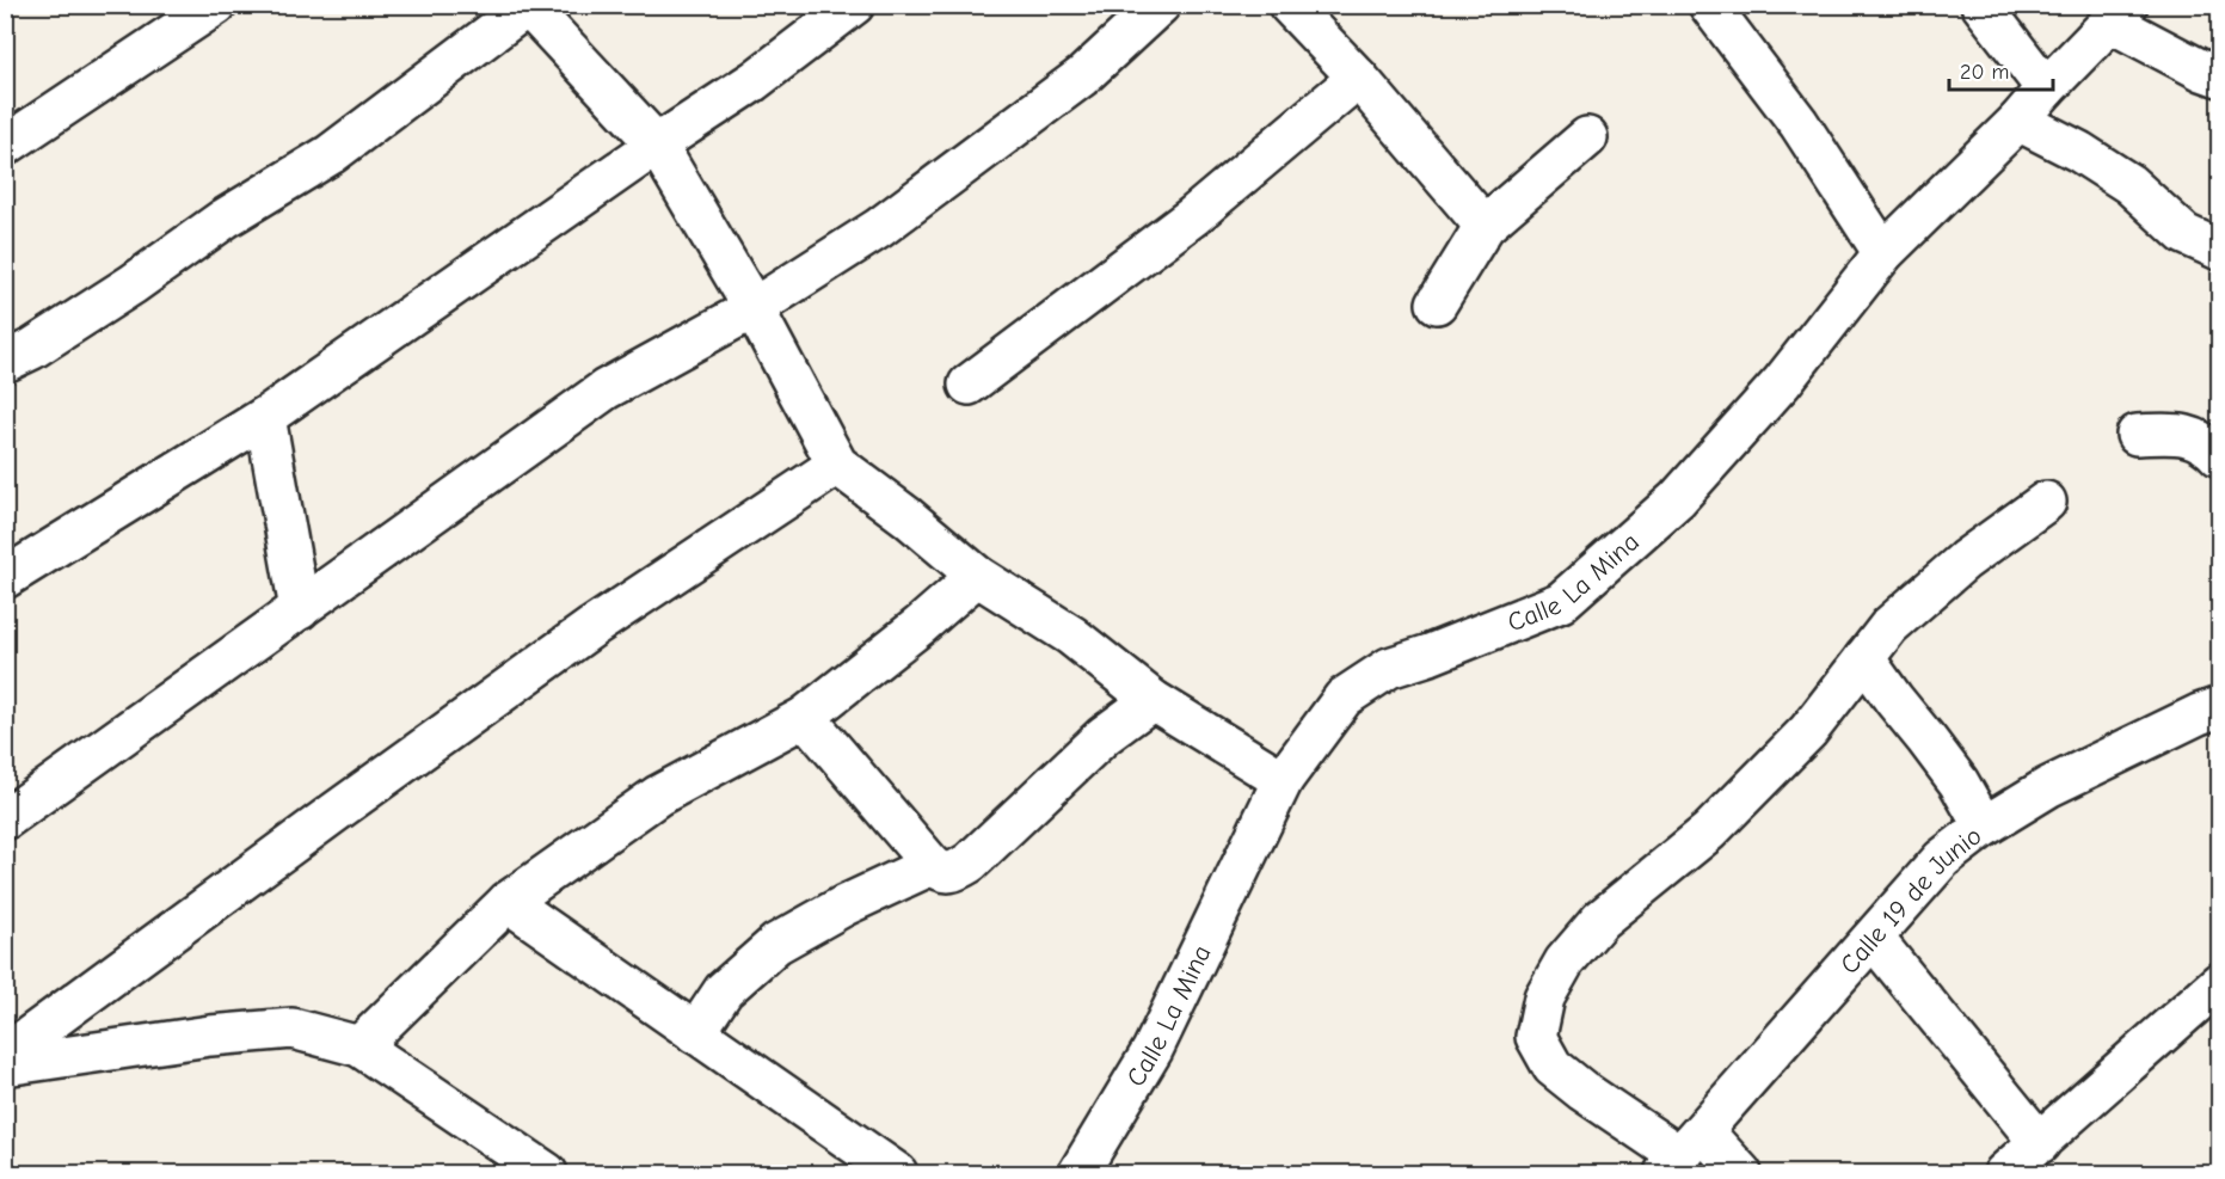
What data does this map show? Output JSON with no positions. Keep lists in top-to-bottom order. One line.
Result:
{"streets":{"street":["Calle La Mina","Calle 19 de Junio"]},"scale_bar":"20 m"}
